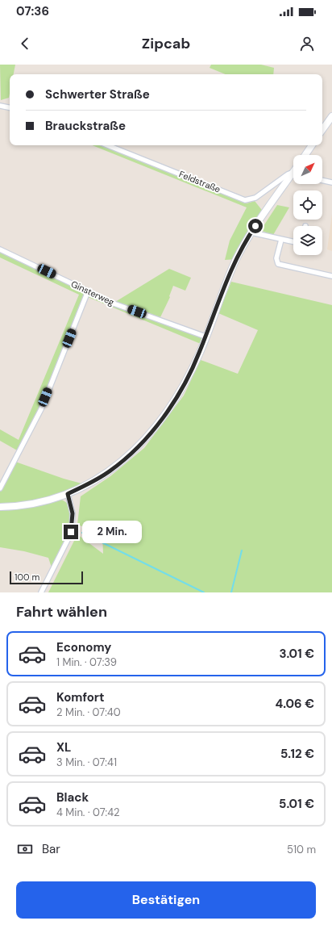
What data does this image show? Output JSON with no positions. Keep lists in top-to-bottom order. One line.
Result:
{"streets":{"street":["Feldstraße","Ginsterweg"]},"scale_bar":"100 m","north":"top right","page":{"status":"07:36","header":"Zipcab","banner":["Schwerter Straße","Brauckstraße"],"bubble":"2 Min.","scale":"100 m","heading":"Fahrt wählen","list":[{"name":"Economy","note":"1 Min. · 07:39","value":"3.01 €"},{"name":"Komfort","note":"2 Min. · 07:40","value":"4.06 €"},{"name":"XL","note":"3 Min. · 07:41","value":"5.12 €"},{"name":"Black","note":"4 Min. · 07:42","value":"5.01 €"}],"pay":["Bar","510 m"],"buttons":"Bestätigen"}}
